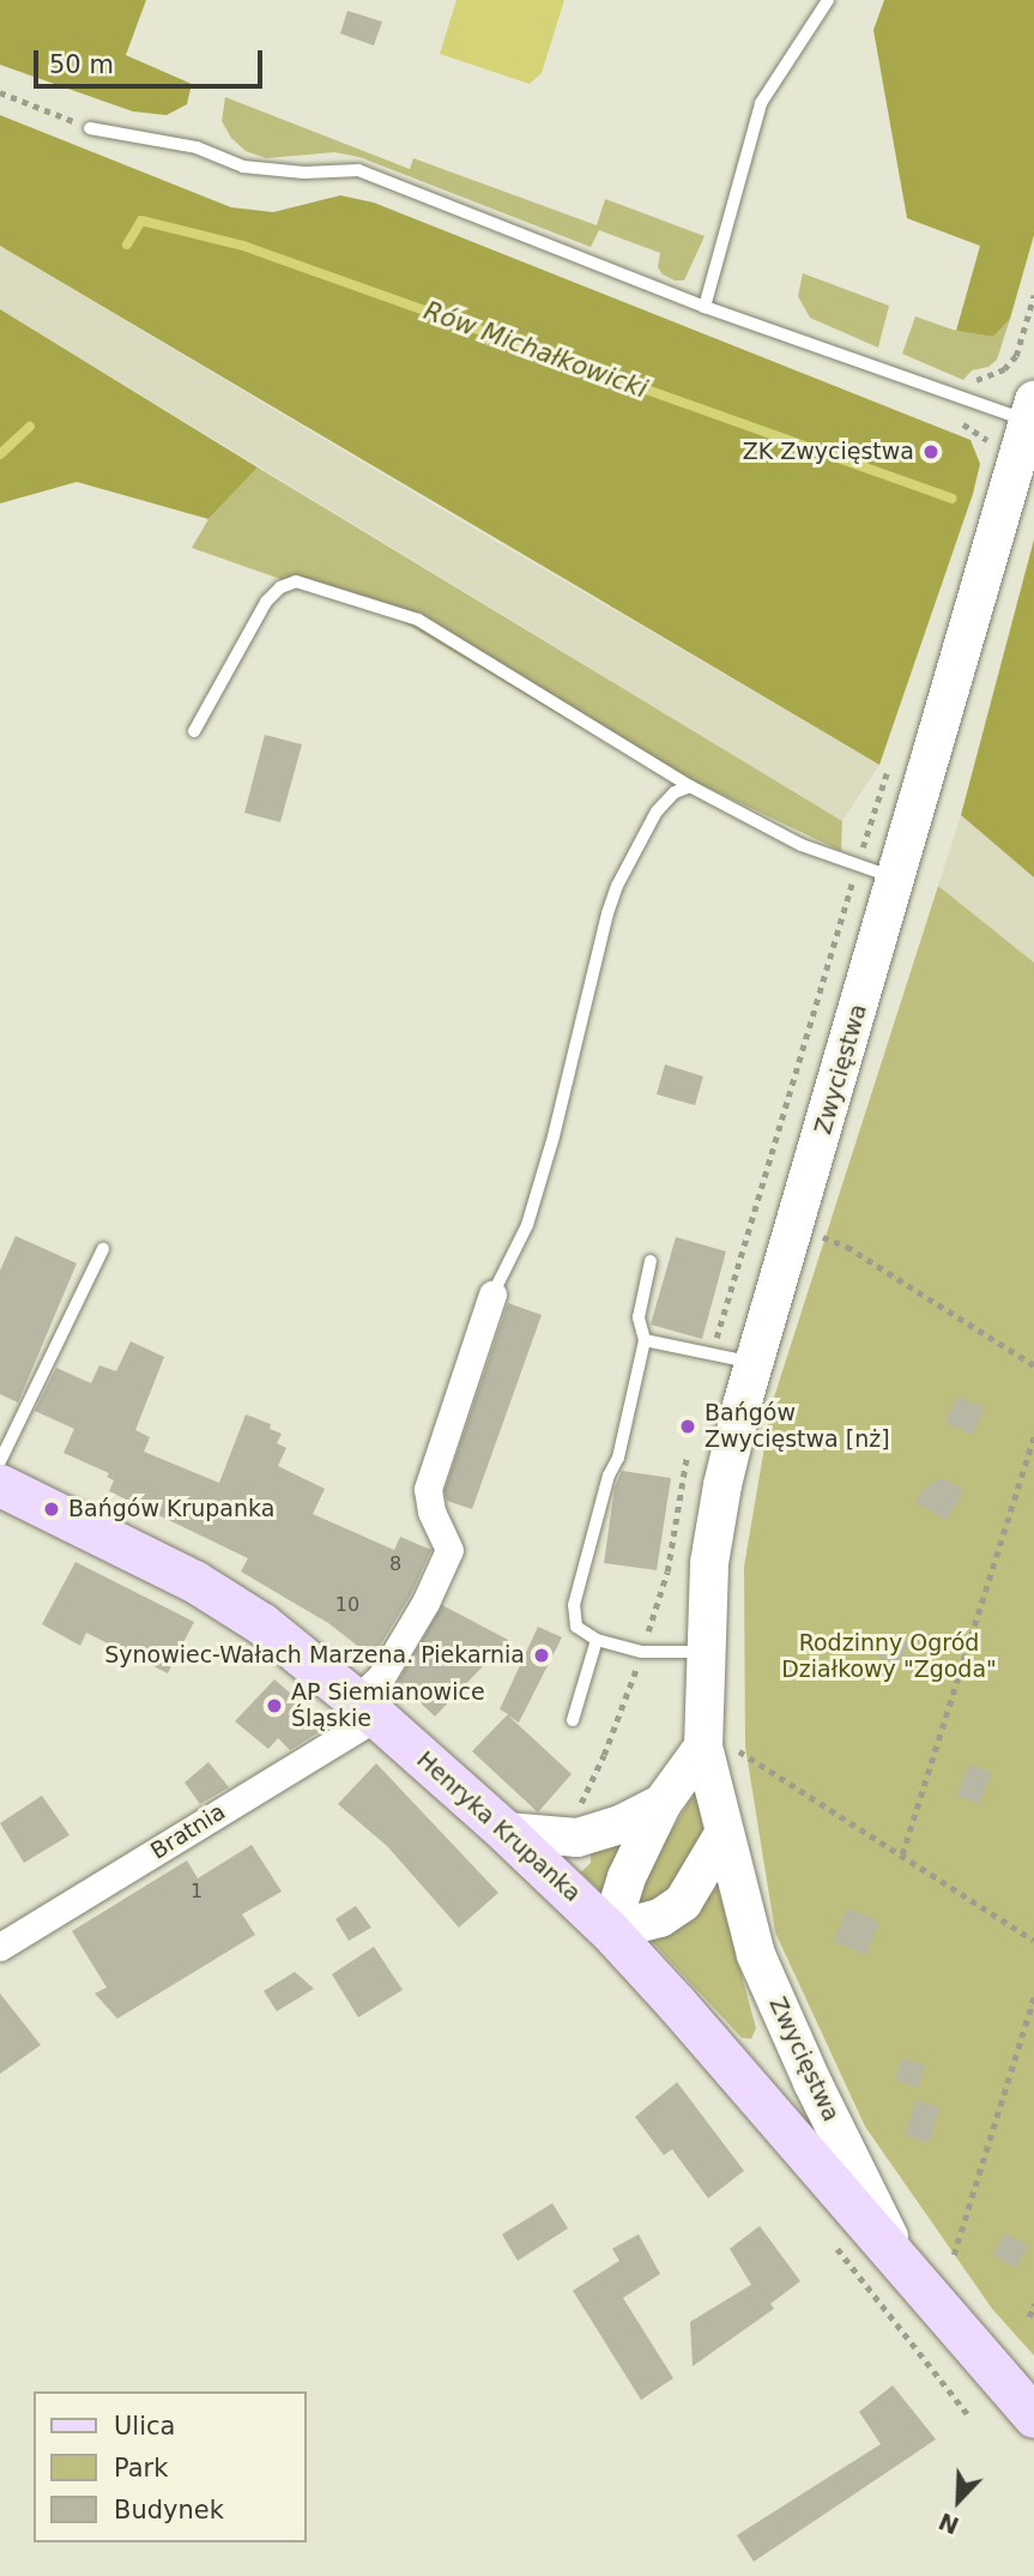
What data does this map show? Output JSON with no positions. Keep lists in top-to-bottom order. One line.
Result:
{"streets":{"main road":["Zwycięstwa","Henryka Krupanka"],"street":["Bratnia"]},"crossings":[["Zwycięstwa","Henryka Krupanka"],["Henryka Krupanka","Bratnia"]],"water":["Rów Michałkowicki"],"parks":["Rodzinny Ogród Działkowy \"Zgoda\""],"places":["ZK Zwycięstwa","Bańgów Zwycięstwa [nż]","Bańgów Krupanka","Synowiec-Wałach Marzena. Piekarnia","AP Siemianowice Śląskie"],"house_numbers":["8","10","1"],"legend":["Ulica","Park","Budynek"],"scale_bar":"50 m","north":"bottom left"}
